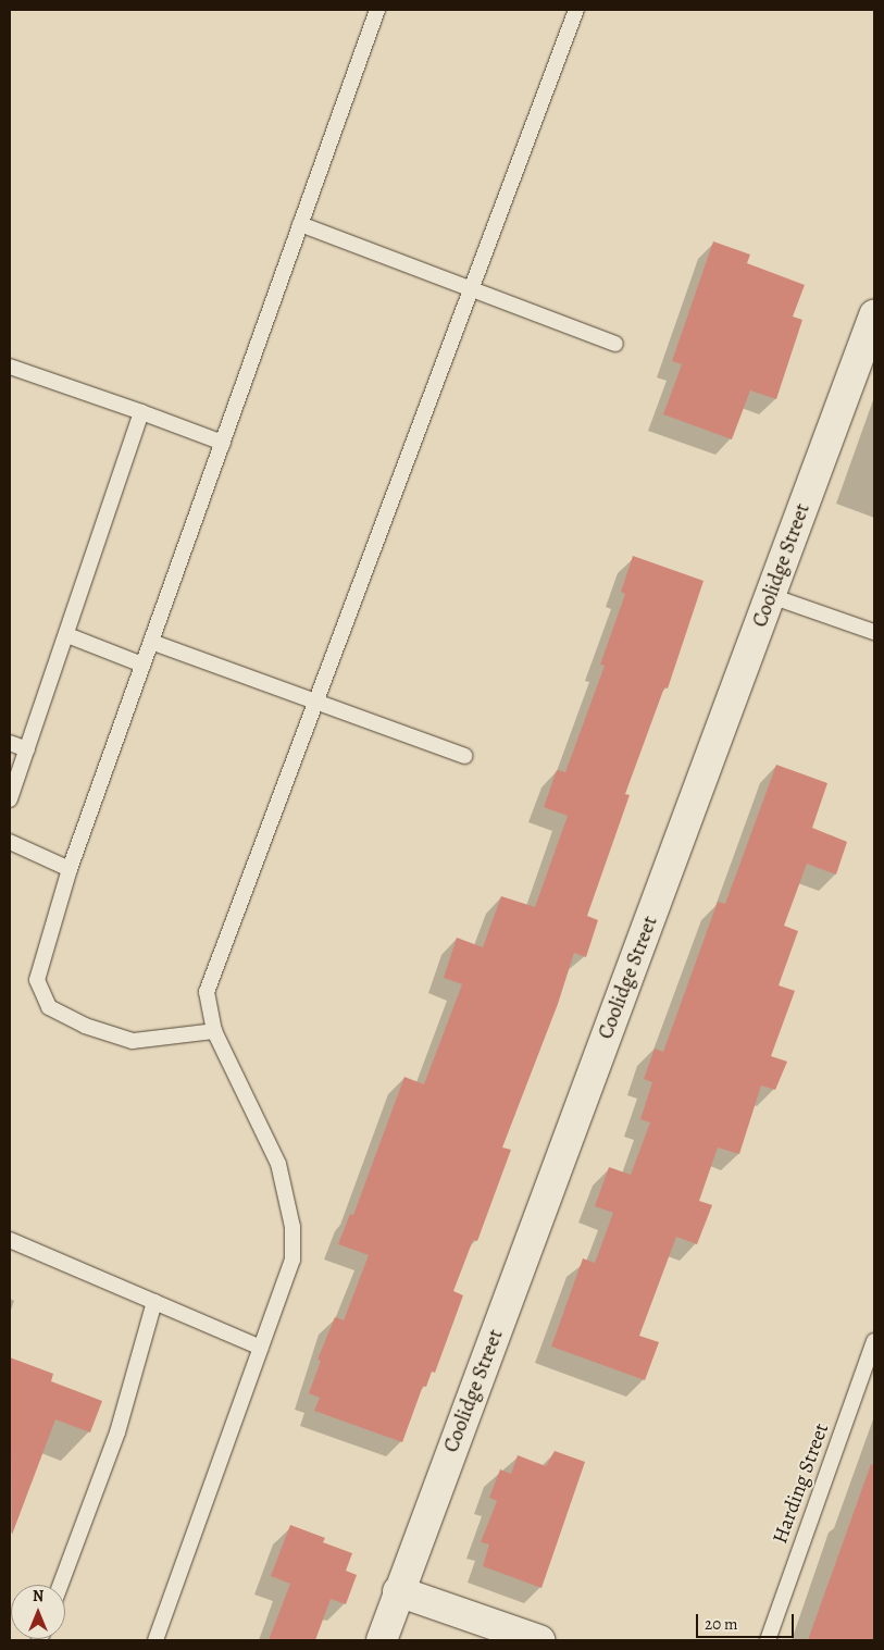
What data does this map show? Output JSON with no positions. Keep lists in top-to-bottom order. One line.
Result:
{"streets":{"street":["Coolidge Street"],"lane":["Harding Street"]},"scale_bar":"20 m","north":"top"}
